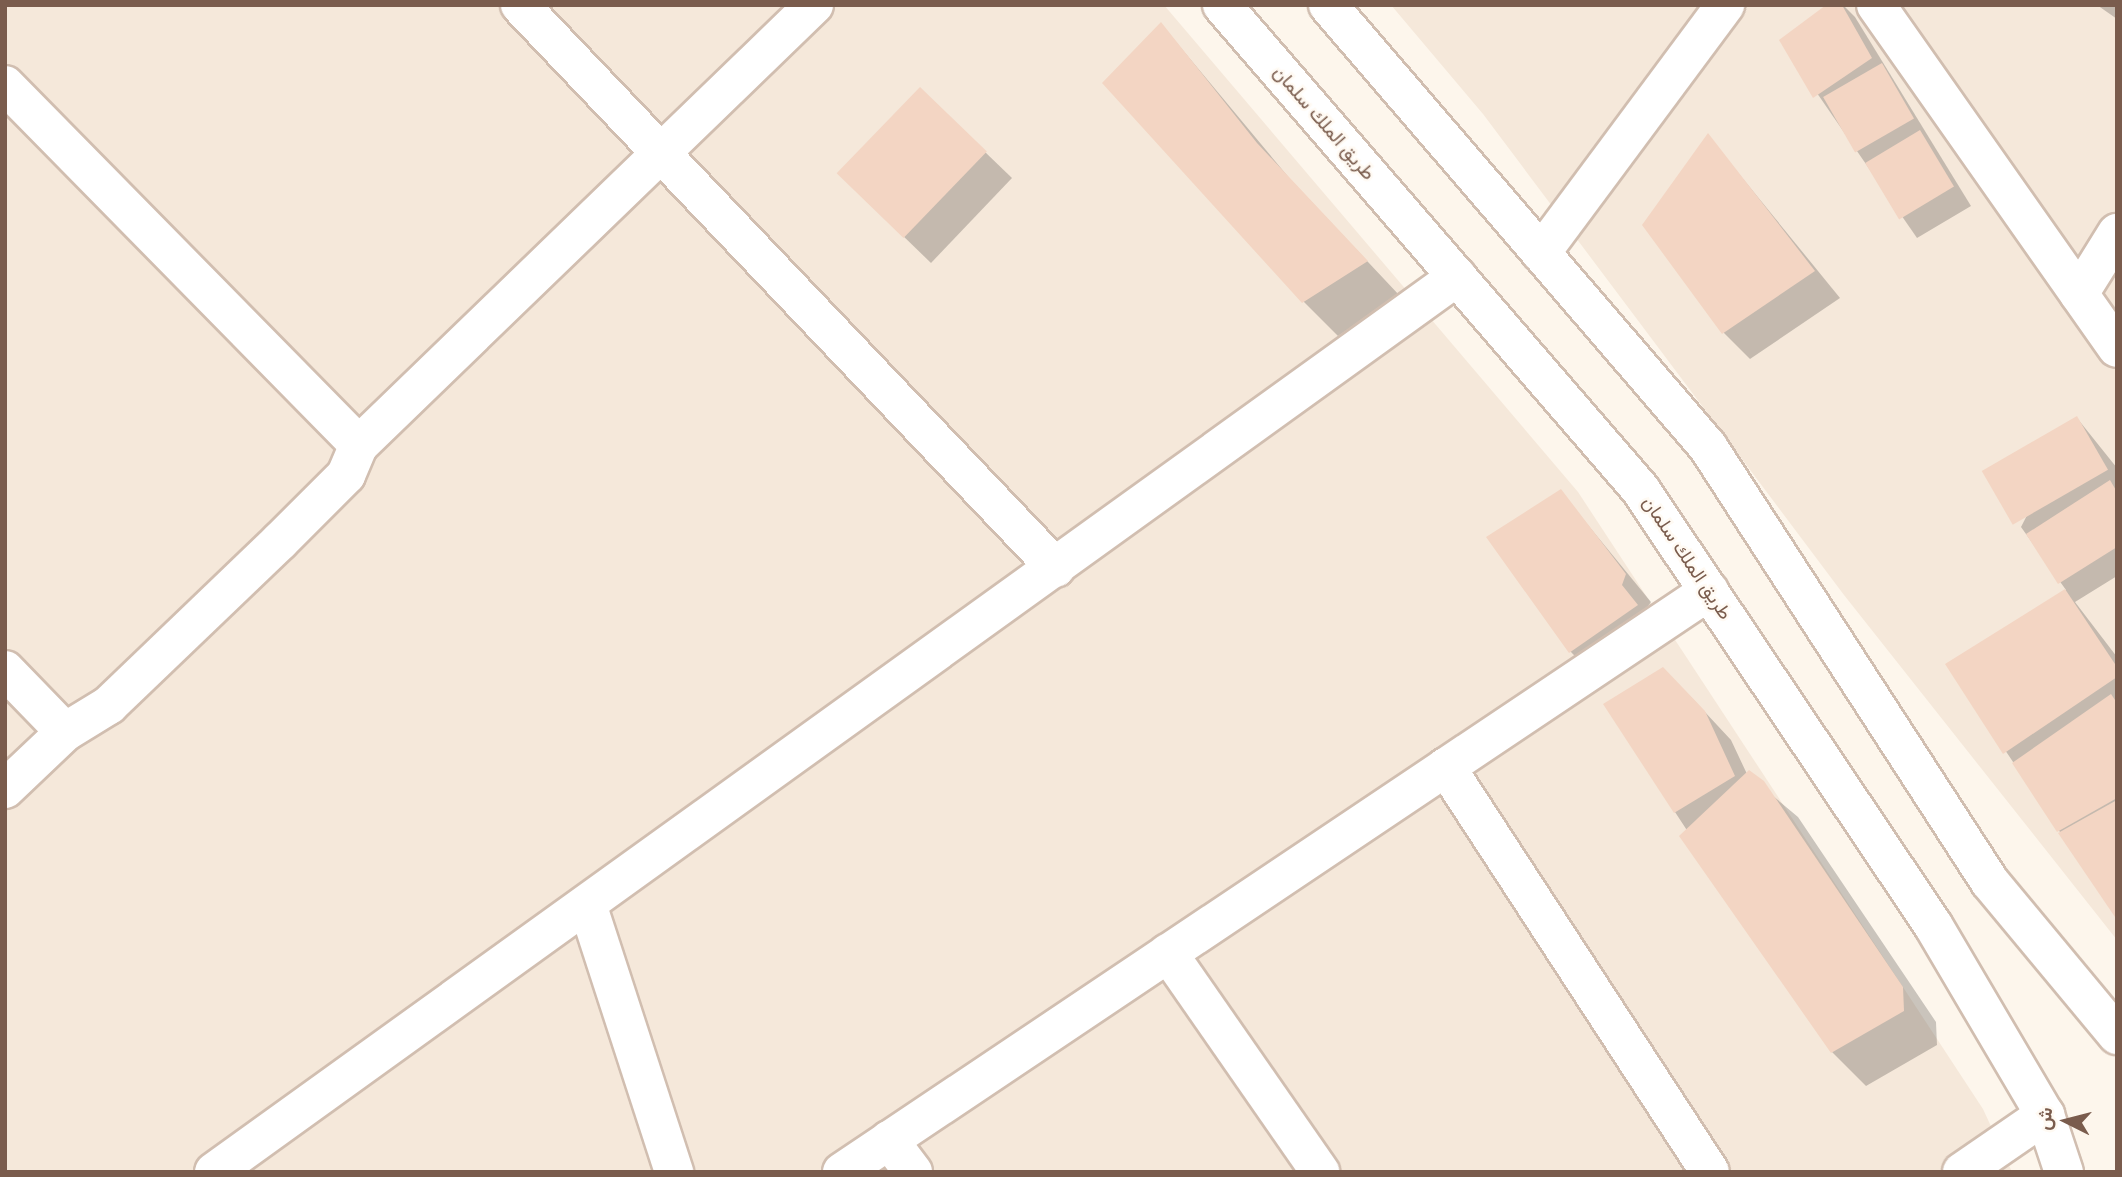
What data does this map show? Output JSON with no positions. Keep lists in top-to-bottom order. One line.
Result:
{"streets":{"street":["طريق الملك سلمان"]},"north":"left"}
